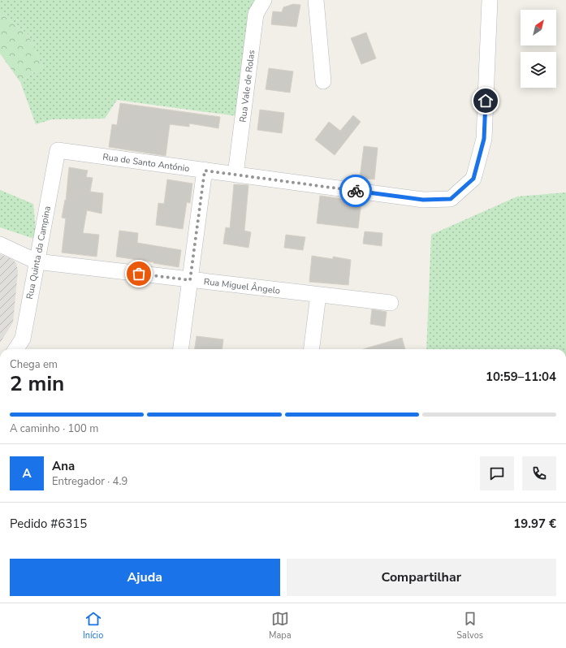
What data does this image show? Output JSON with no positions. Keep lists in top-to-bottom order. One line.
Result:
{"streets":{"street":["Rua Vale de Rolas","Rua de Santo António","Rua Quinta da Campina","Rua Miguel Ângelo"]},"crossings":[["Rua Vale de Rolas","Rua de Santo António"],["Rua de Santo António","Rua Quinta da Campina"],["Rua Quinta da Campina","Rua Miguel Ângelo"]],"north":"top right","page":{"heading":["2 min","Chega em","10:59–11:04"],"panel":["Ana","Entregador · 4.9","Pedido #6315","19.97 €"],"bar":"A caminho · 100 m","round":"A","buttons":["Ajuda","Compartilhar"],"tabs":["Início","Mapa","Salvos"]}}
